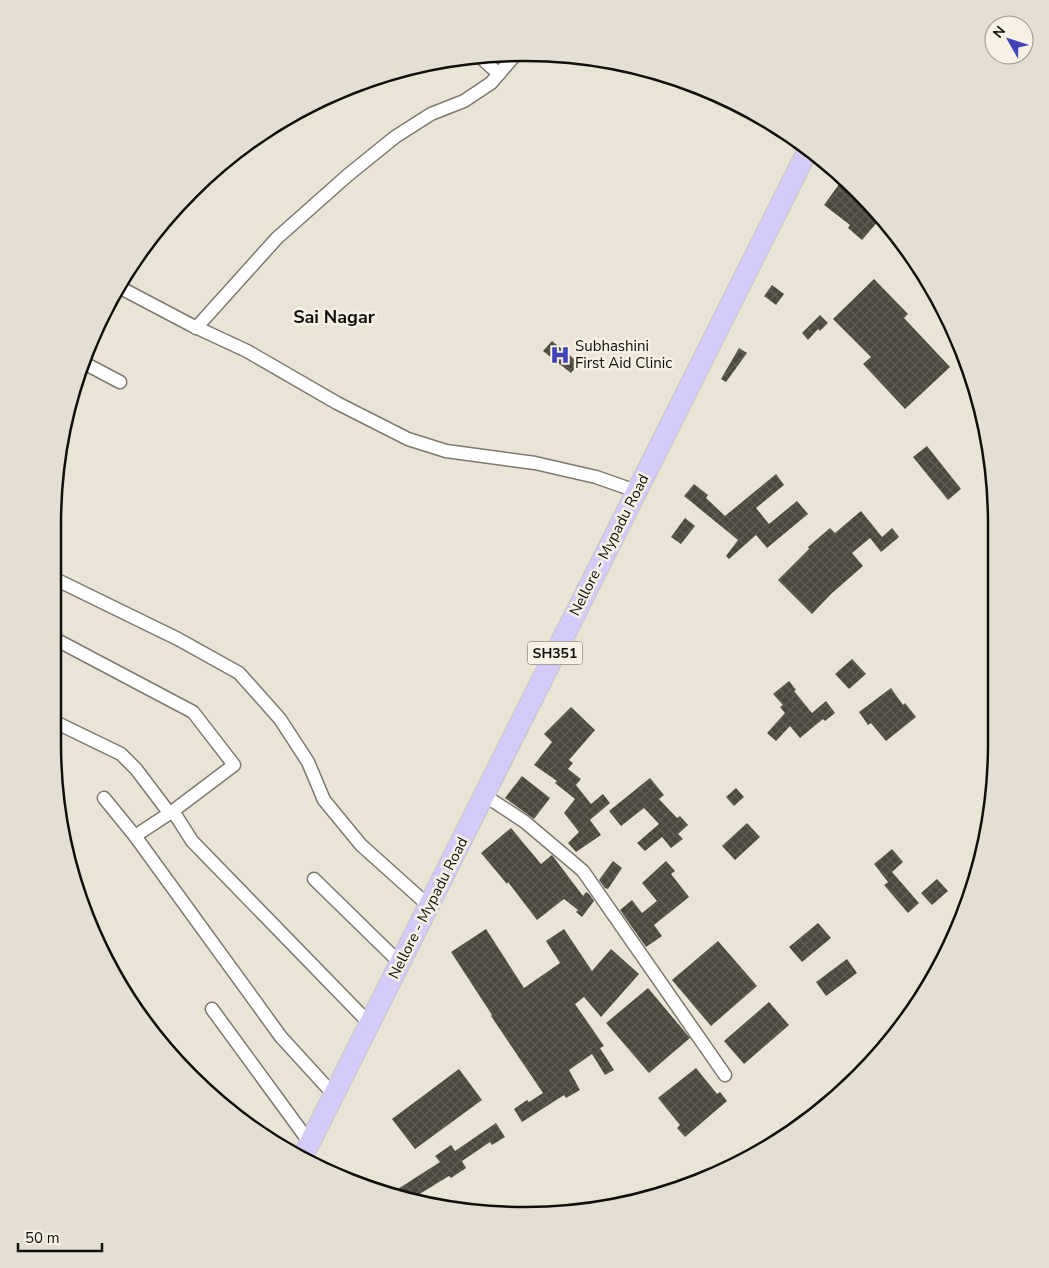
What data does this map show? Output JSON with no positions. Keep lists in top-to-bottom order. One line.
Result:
{"streets":{"main road":["Nellore - Mypadu Road","SH351"]},"districts":["Sai Nagar"],"places":{"hospital":["Subhashini First Aid Clinic"]},"scale_bar":"50 m","north":"top left"}
